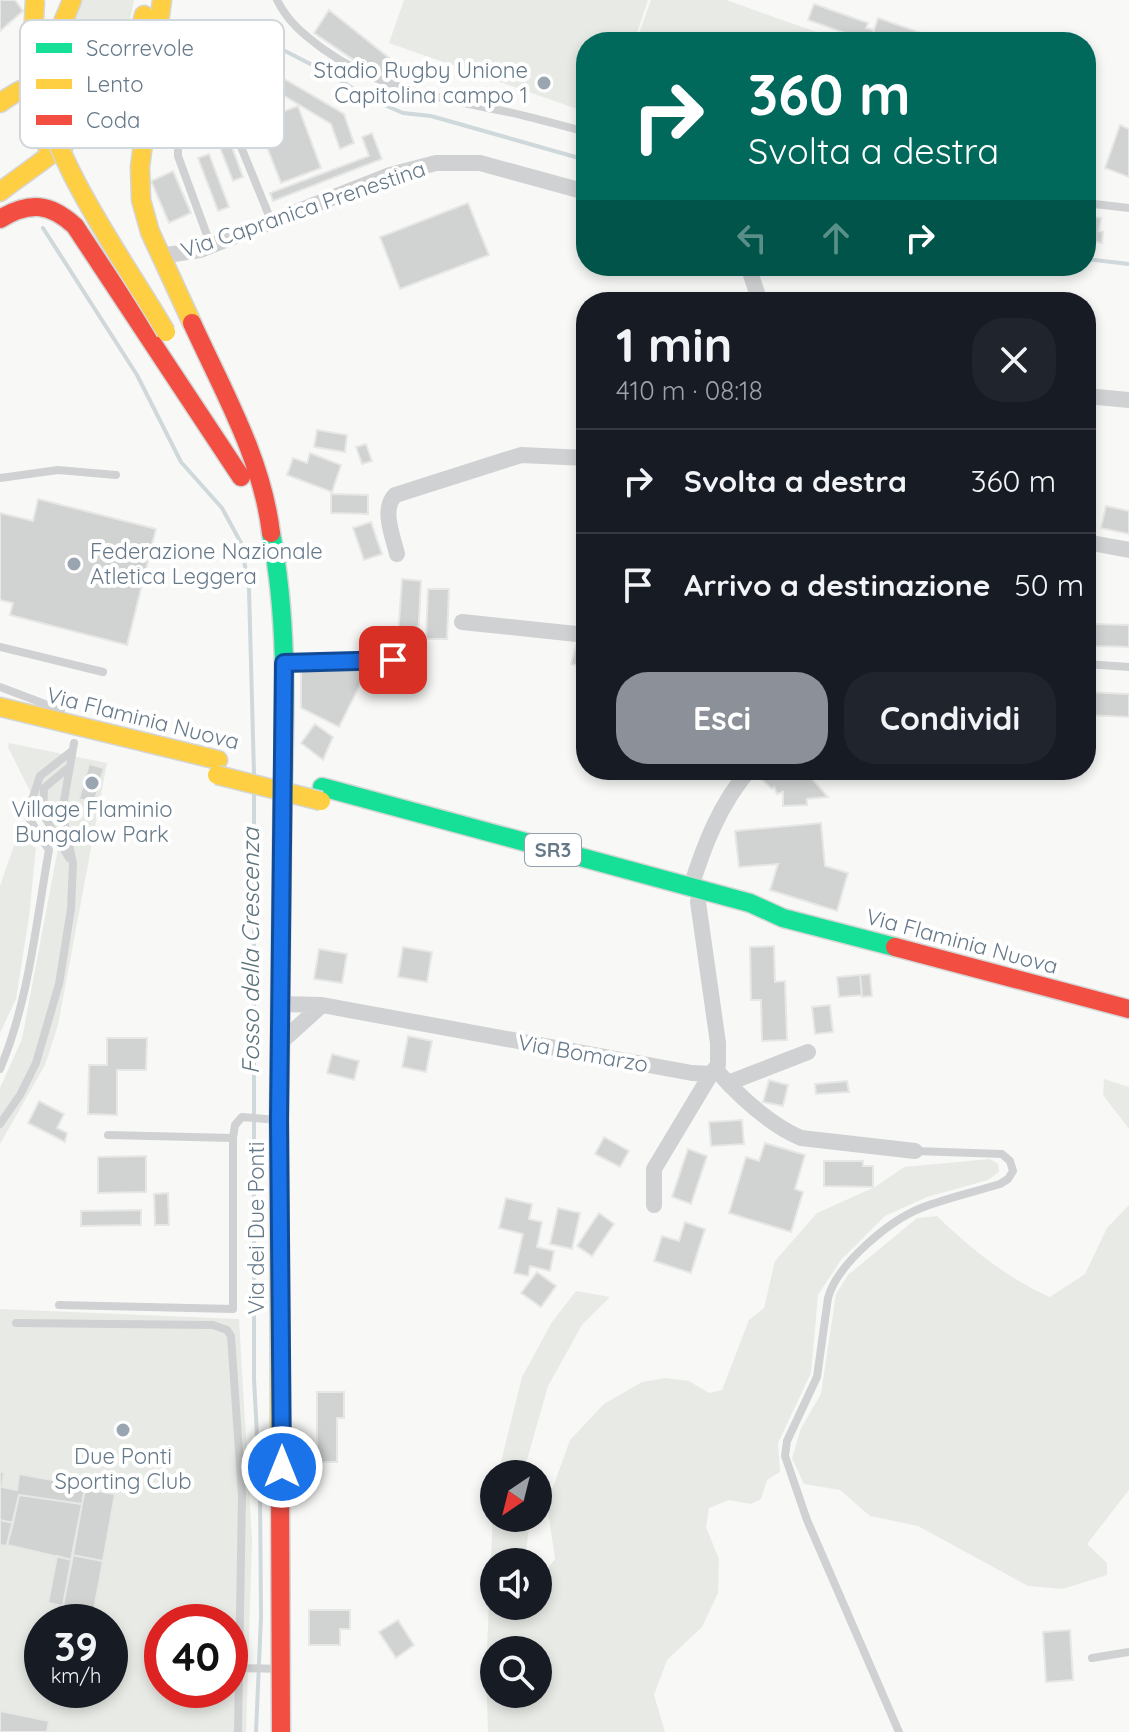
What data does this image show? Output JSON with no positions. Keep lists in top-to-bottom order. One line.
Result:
{"streets":{"main road":["Via Flaminia Nuova","SR3","Via dei Due Ponti"],"street":["Via Capranica Prenestina","Via Bomarzo"]},"crossings":[["Via Capranica Prenestina","Via dei Due Ponti"],["Via Bomarzo","Via dei Due Ponti"]],"water":["Fosso della Crescenza"],"places":["Stadio Rugby Unione Capitolina campo 1","Federazione Nazionale Atletica Leggera","Village Flaminio Bungalow Park","Due Ponti Sporting Club"],"legend":["Scorrevole","Lento","Coda"],"north":"bottom left","page":{"turn":["360 m","Svolta a destra"],"heading":["1 min","410 m · 08:18"],"list":[{"name":"Svolta a destra","value":"360 m"},{"name":"Arrivo a destinazione","value":"50 m"}],"buttons":["Esci","Condividi"],"speed":"39 km/h","limit":"40"}}
